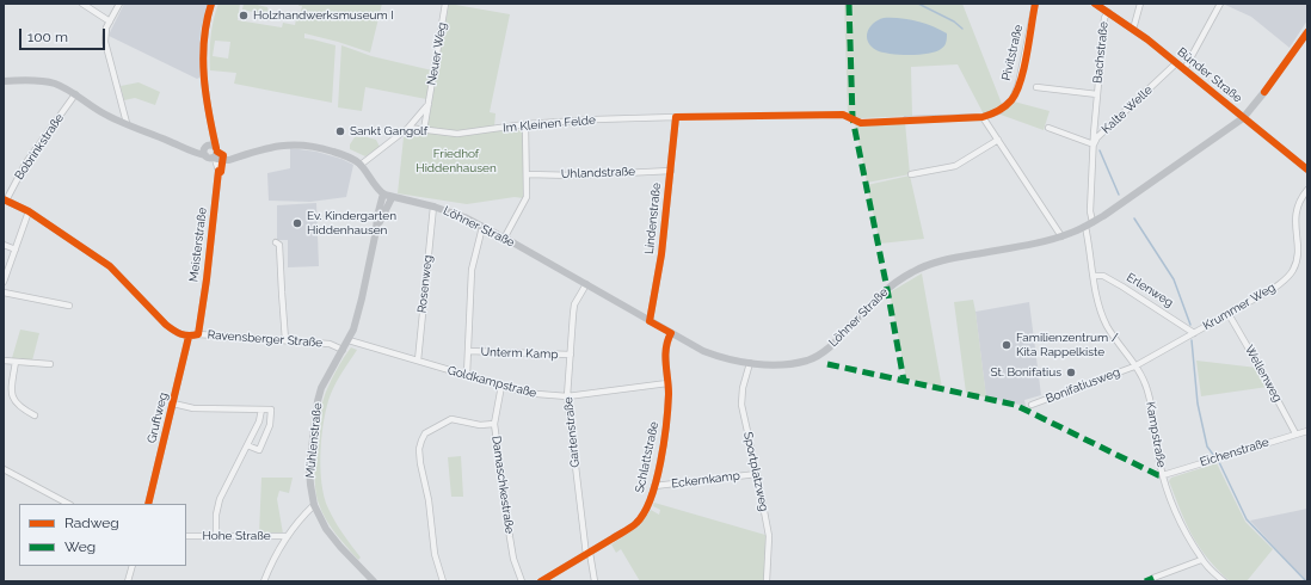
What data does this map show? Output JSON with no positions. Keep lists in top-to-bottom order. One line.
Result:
{"streets":{"main road":["Bünder Straße","Löhner Straße","Mühlenstraße"],"street":["Pivitstraße","Bachstraße","Neuer Weg","Kalte Welle","Im Kleinen Felde","Bobrinkstraße","Uhlandstraße","Lindenstraße","Meisterstraße","Rosenweg","Erlenweg","Krummer Weg","Ravensberger Straße","Unterm Kamp","Wellenweg","Goldkampstraße","Bonifatiusweg","Gruftweg","Gartenstraße","Kampstraße","Eichenstraße","Schlattstraße","Sportplatzweg","Eckernkamp","Damaschkestraße","Hohe Straße"]},"crossings":[["Bachstraße","Bünder Straße"],["Bachstraße","Kalte Welle"],["Bachstraße","Löhner Straße"],["Bachstraße","Kampstraße"],["Neuer Weg","Im Kleinen Felde"],["Bünder Straße","Kalte Welle"],["Bünder Straße","Löhner Straße"],["Im Kleinen Felde","Lindenstraße"],["Bobrinkstraße","Löhner Straße"],["Uhlandstraße","Lindenstraße"],["Lindenstraße","Löhner Straße"],["Löhner Straße","Meisterstraße"],["Löhner Straße","Rosenweg"],["Löhner Straße","Gartenstraße"],["Löhner Straße","Kampstraße"],["Löhner Straße","Mühlenstraße"],["Löhner Straße","Schlattstraße"],["Löhner Straße","Sportplatzweg"],["Meisterstraße","Ravensberger Straße"],["Rosenweg","Goldkampstraße"],["Erlenweg","Krummer Weg"],["Erlenweg","Kampstraße"],["Krummer Weg","Wellenweg"],["Krummer Weg","Bonifatiusweg"],["Krummer Weg","Kampstraße"],["Ravensberger Straße","Gruftweg"],["Ravensberger Straße","Mühlenstraße"],["Unterm Kamp","Gartenstraße"],["Wellenweg","Eichenstraße"],["Goldkampstraße","Gartenstraße"],["Goldkampstraße","Mühlenstraße"],["Goldkampstraße","Schlattstraße"],["Goldkampstraße","Damaschkestraße"],["Bonifatiusweg","Kampstraße"],["Gartenstraße","Schlattstraße"],["Kampstraße","Eichenstraße"],["Schlattstraße","Eckernkamp"],["Sportplatzweg","Eckernkamp"]],"parks":["Friedhof Hiddenhausen"],"places":["Holzhandwerksmuseum I","Sankt Gangolf","Ev. Kindergarten Hiddenhausen","Familienzentrum / Kita Rappelkiste","St. Bonifatius"],"legend":["Radweg","Weg"],"scale_bar":"100 m"}
